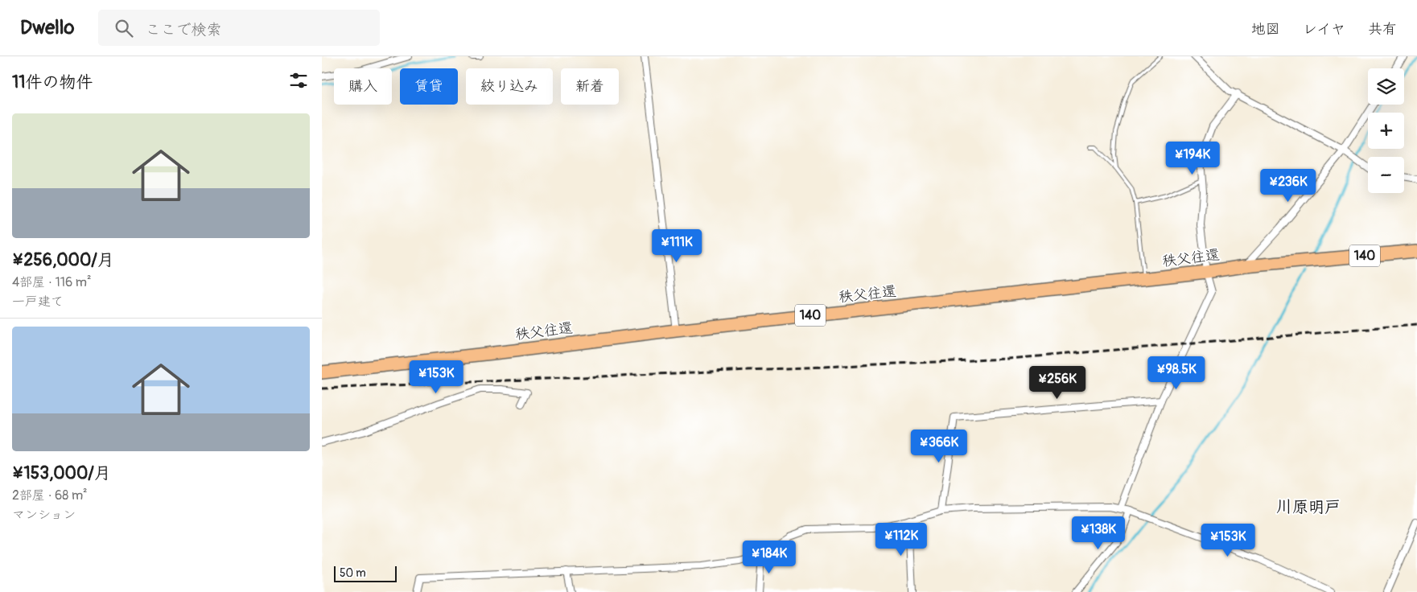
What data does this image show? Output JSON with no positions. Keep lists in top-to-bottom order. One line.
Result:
{"streets":{"highway":["140","秩父往還"]},"districts":["川原明戸"],"scale_bar":"50 m","page":{"header":"Dwello","search":"ここで検索","nav":["地図","レイヤ","共有"],"heading":"11件の物件","map_buttons":["+","−"],"chip":["購入","賃貸","絞り込み","新着"],"list":[{"name":"¥256,000/月","note":"4部屋 · 116 m² · 一戸建て"},{"name":"¥153,000/月","note":"2部屋 · 68 m² · マンション"}],"price":["¥194K","¥236K","¥111K","¥98.5K","¥153K","¥256K","¥366K","¥138K","¥112K","¥153K","¥184K"],"scale":"50 m"}}
